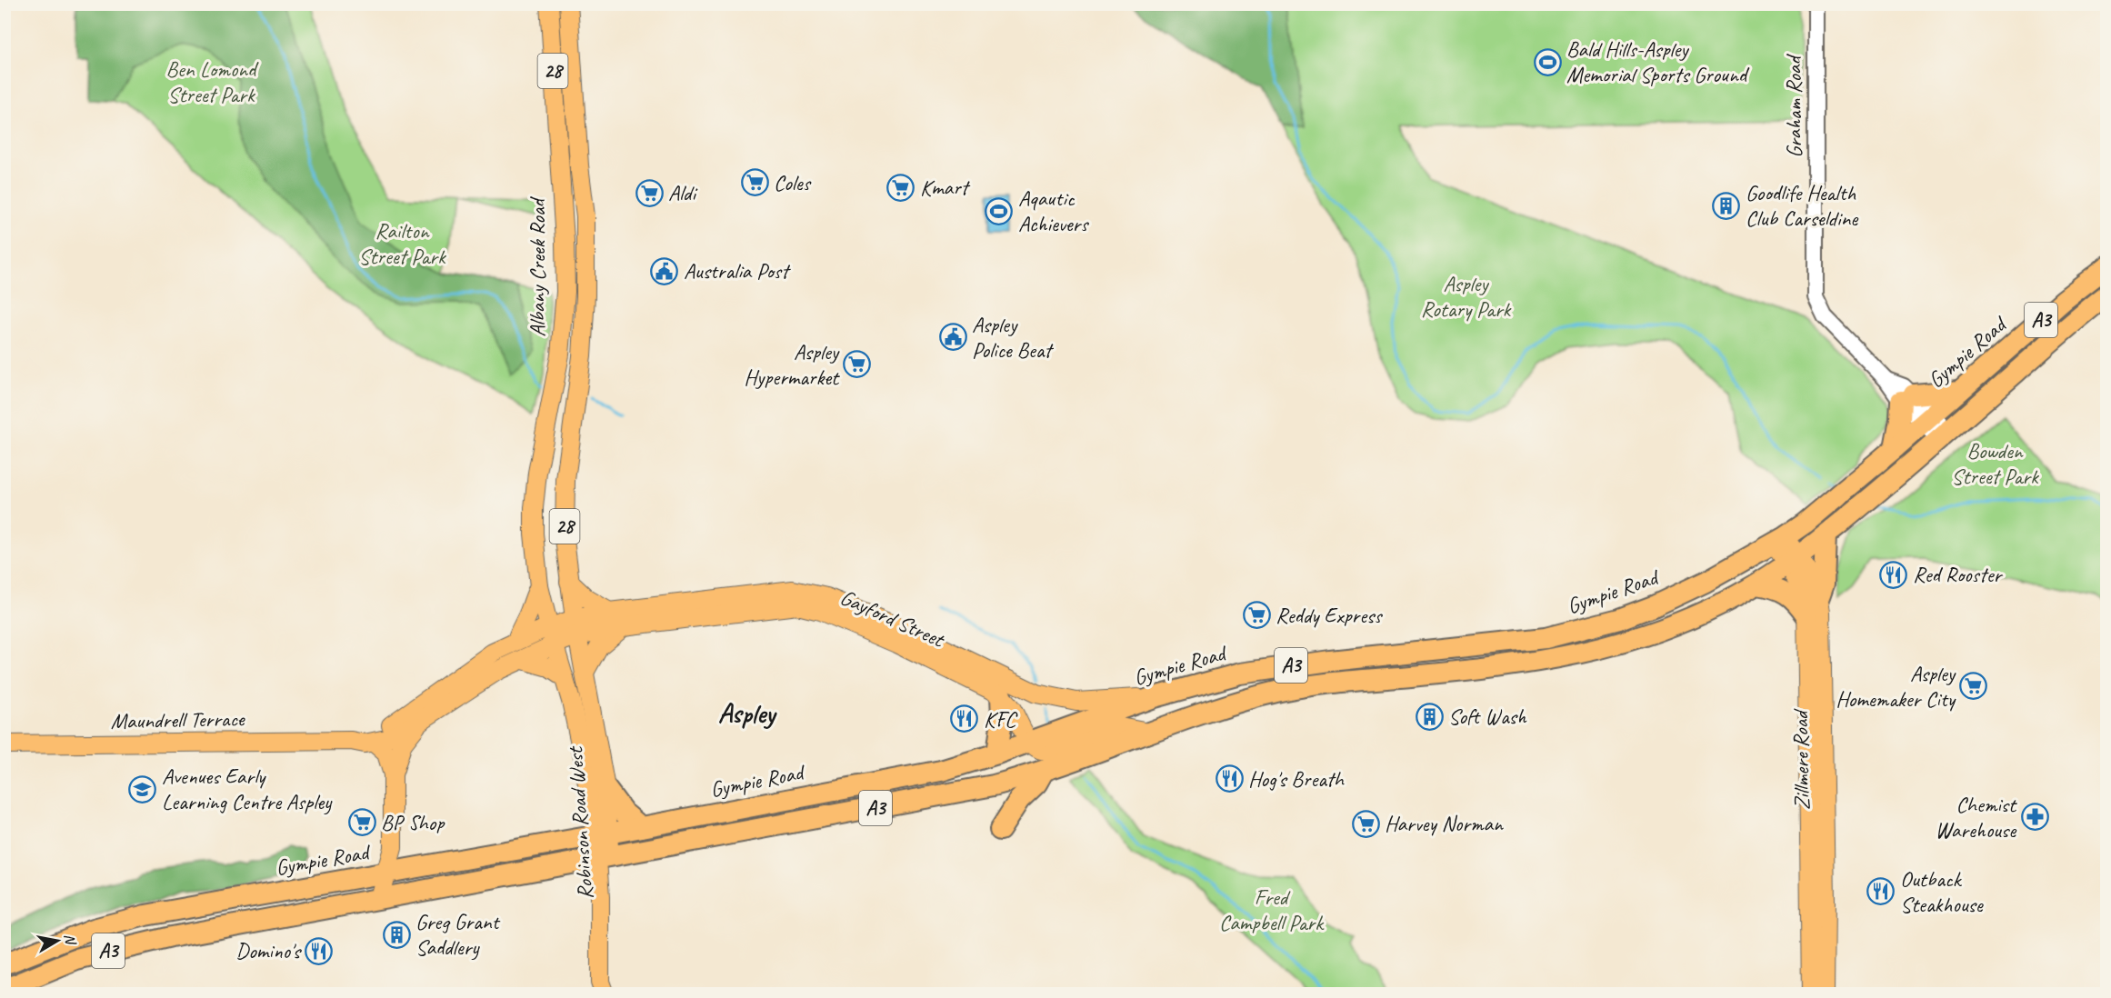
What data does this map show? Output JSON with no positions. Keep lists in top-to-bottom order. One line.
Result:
{"streets":{"highway":["A3","Gympie Road"],"main road":["28","Albany Creek Road","Gayford Street","Maundrell Terrace","Zillmere Road","Robinson Road West"],"street":["Graham Road"]},"crossings":[["Graham Road","A3"],["Graham Road","Gympie Road"],["Albany Creek Road","Gayford Street"],["Albany Creek Road","Maundrell Terrace"],["Albany Creek Road","Robinson Road West"],["A3","Zillmere Road"],["A3","Robinson Road West"],["Gympie Road","Gayford Street"],["Gympie Road","Zillmere Road"],["Gympie Road","Robinson Road West"],["Gayford Street","Maundrell Terrace"],["Gayford Street","Robinson Road West"],["Maundrell Terrace","Robinson Road West"]],"districts":["Aspley"],"parks":["Ben Lomond Street Park","Railton Street Park","Aspley Rotary Park","Bowden Street Park","Fred Campbell Park"],"places":{"sports":["Bald Hills-Aspley Memorial Sports Ground","Aqautic Achievers"],"supermarket":["Coles","Kmart","Aldi","Aspley Hypermarket","Reddy Express","Aspley Homemaker City","BP Shop","Harvey Norman"],"building":["Goodlife Health Club Carseldine","Soft Wash","Greg Grant Saddlery"],"public building":["Australia Post","Aspley Police Beat"],"restaurant":["Red Rooster","KFC","Hog's Breath","Outback Steakhouse","Domino's"],"school or university":["Avenues Early Learning Centre Aspley"],"pharmacy":["Chemist Warehouse"]},"north":"right"}
